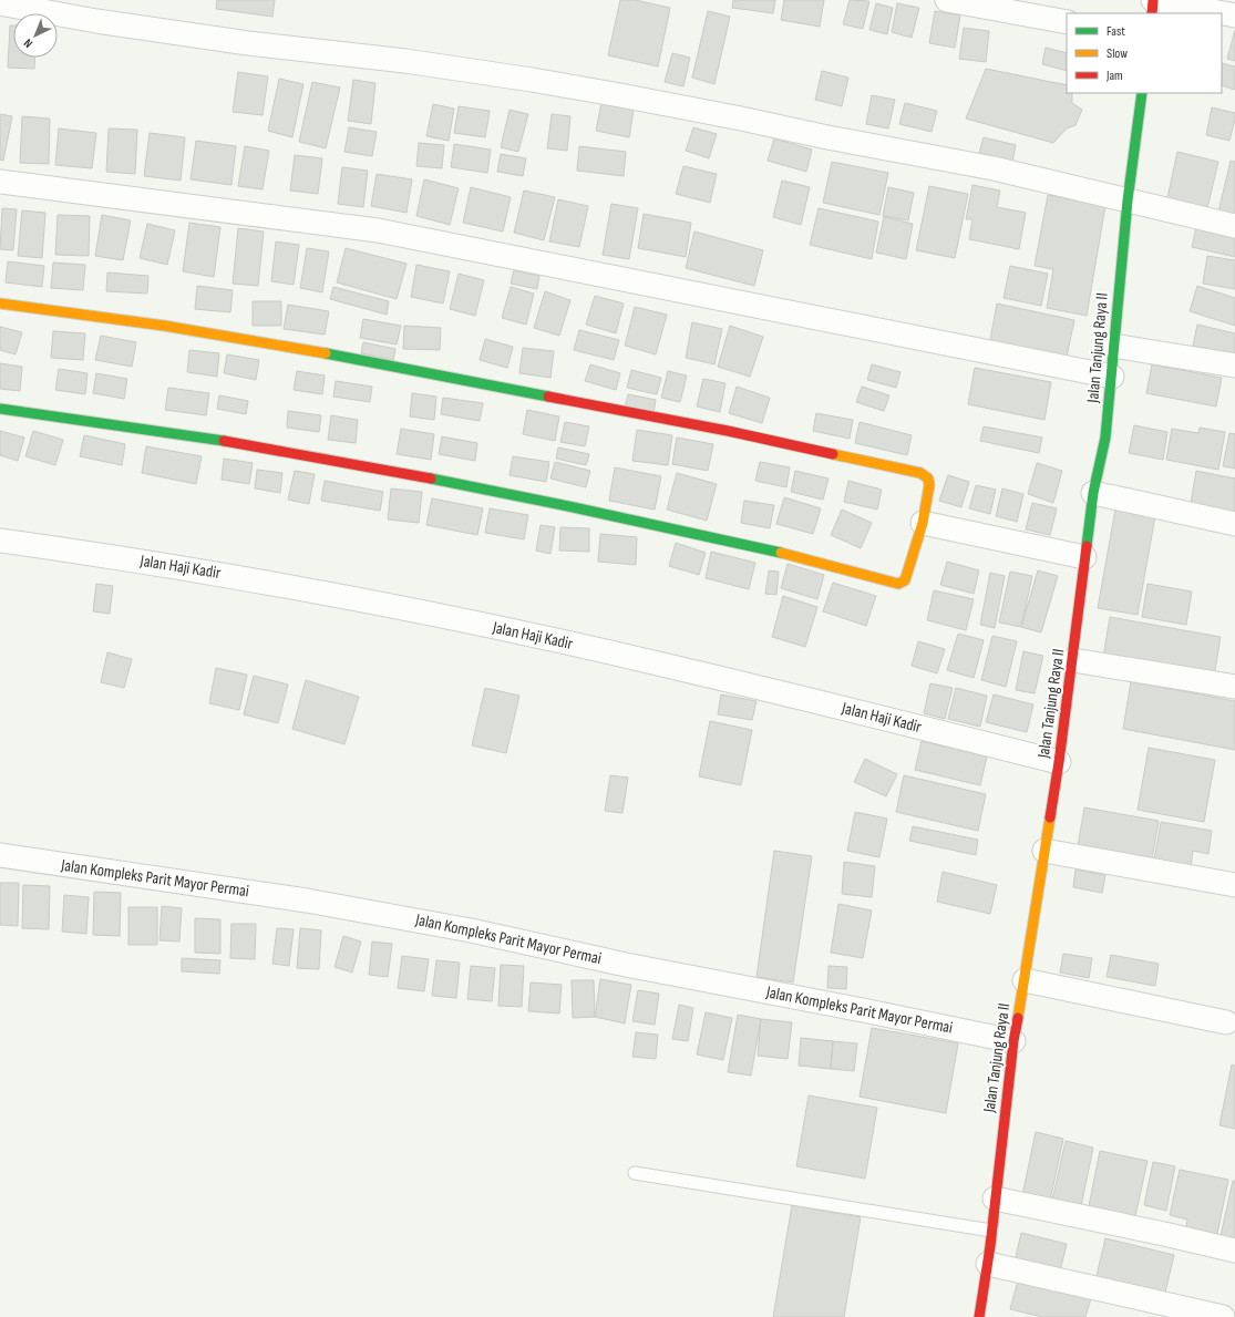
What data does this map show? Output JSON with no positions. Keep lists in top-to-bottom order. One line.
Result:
{"streets":{"street":["Jalan Tanjung Raya II","Jalan Haji Kadir","Jalan Kompleks Parit Mayor Permai"]},"crossings":[["Jalan Tanjung Raya II","Jalan Haji Kadir"],["Jalan Tanjung Raya II","Jalan Kompleks Parit Mayor Permai"]],"legend":["Fast","Slow","Jam"],"north":"bottom left"}
